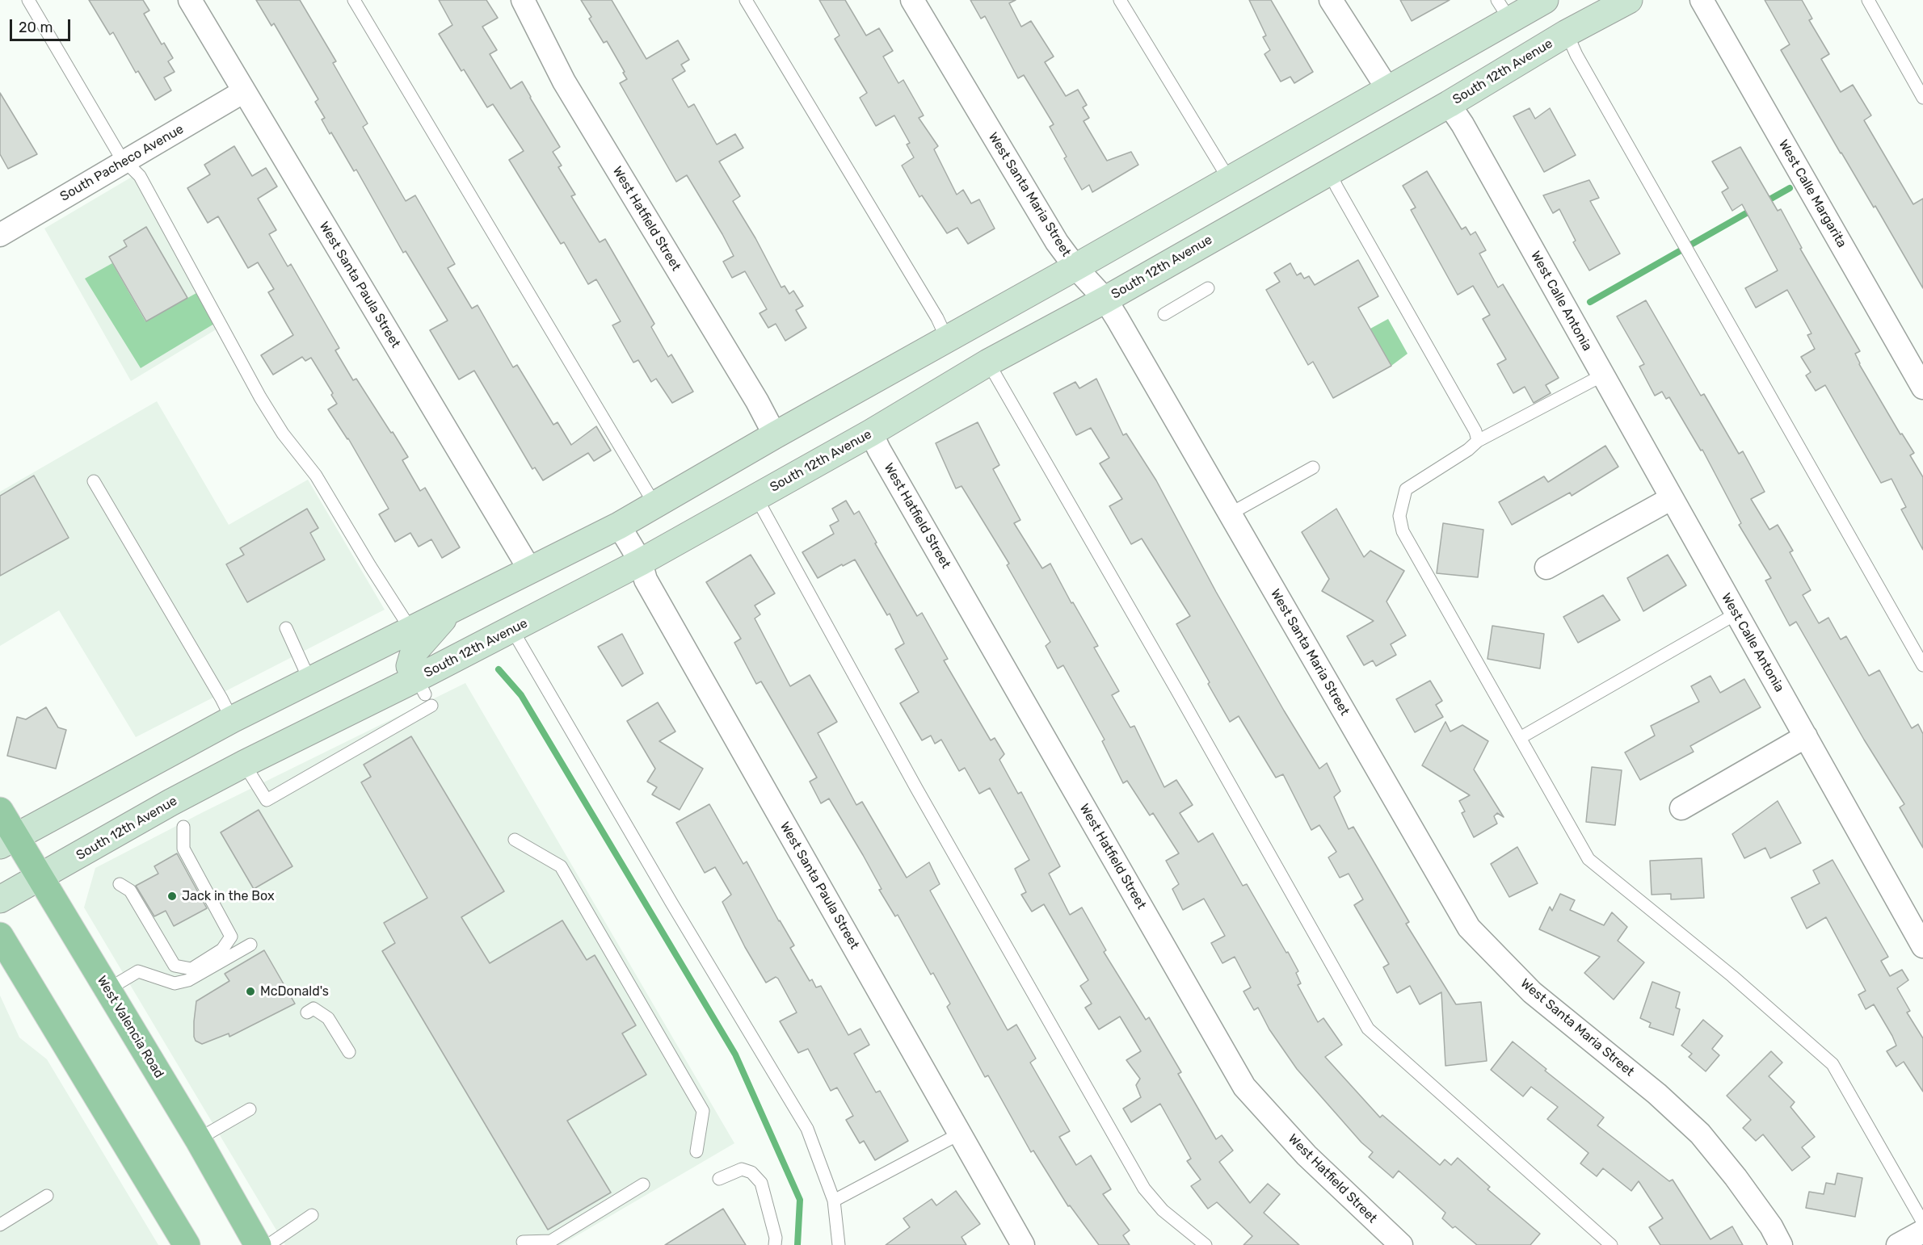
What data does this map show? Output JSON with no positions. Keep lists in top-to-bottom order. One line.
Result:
{"streets":{"main road":["South 12th Avenue","West Valencia Road"],"street":["South Pacheco Avenue","West Calle Margarita","West Santa Maria Street","West Hatfield Street","West Santa Paula Street","West Calle Antonia"]},"crossings":[["South 12th Avenue","West Santa Maria Street"],["South 12th Avenue","West Hatfield Street"],["South 12th Avenue","West Santa Paula Street"],["South 12th Avenue","West Calle Antonia"],["South 12th Avenue","West Valencia Road"],["South Pacheco Avenue","West Santa Paula Street"]],"places":["Jack in the Box","McDonald's"],"scale_bar":"20 m"}
